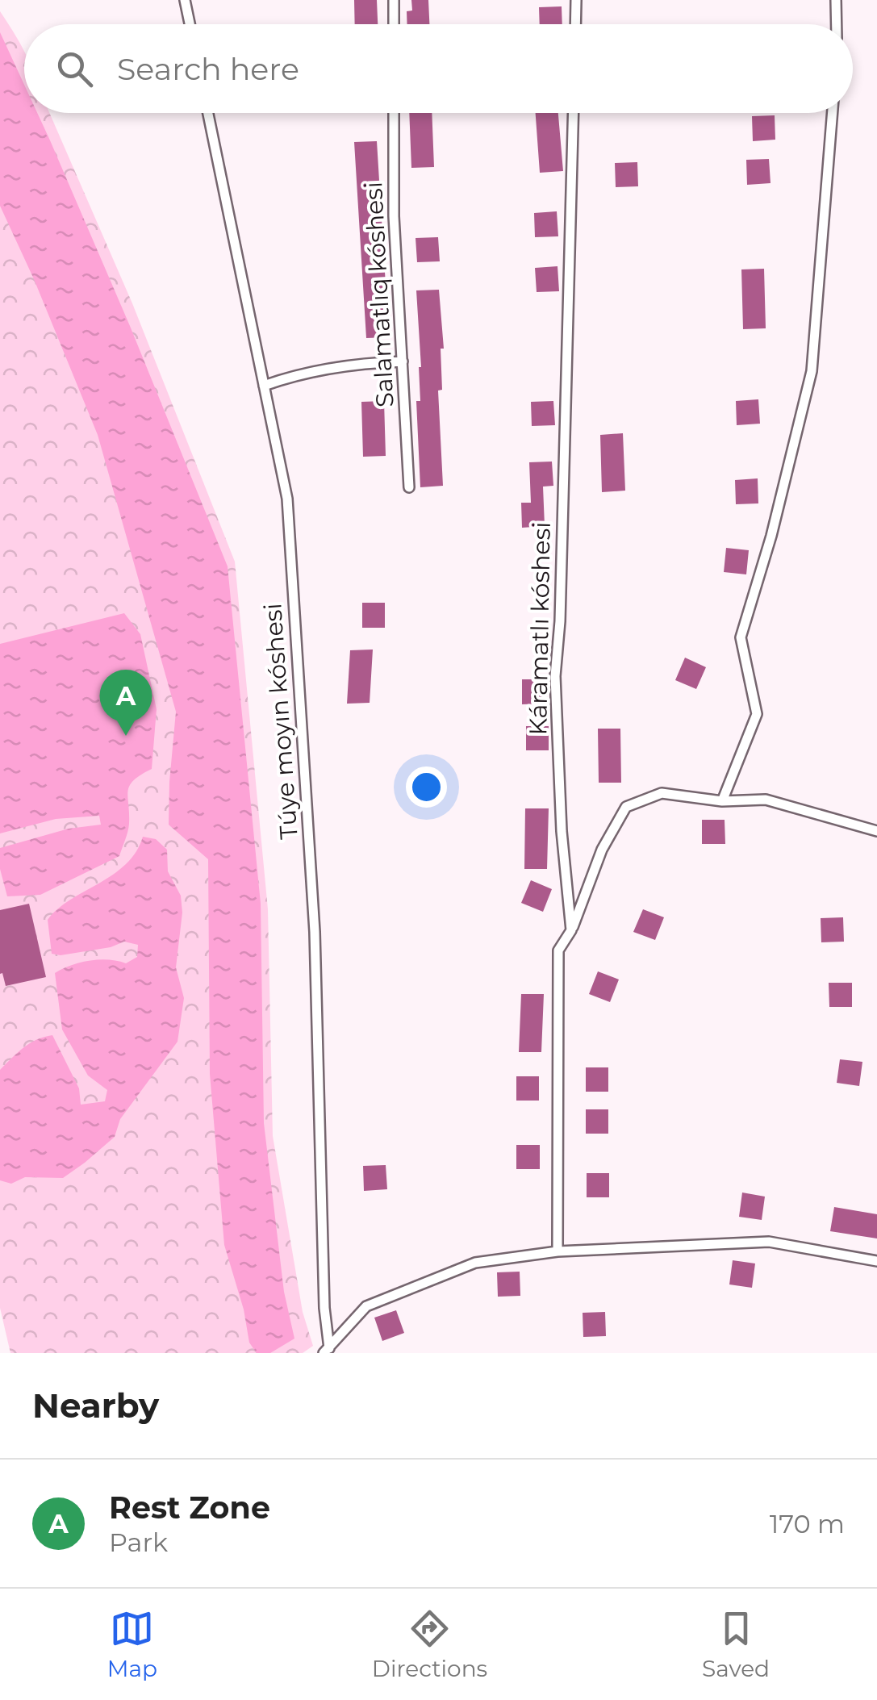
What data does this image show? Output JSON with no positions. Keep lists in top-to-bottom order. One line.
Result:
{"streets":{"street":["Salamatlıq kóshesi","Káramatlı kóshesi","Túye moyın kóshesi"]},"page":{"search":"Search here","pins":"A","heading":"Nearby","list":[{"mark":"A","name":"Rest Zone","note":"Park","value":"170 m"}],"nav":["Map","Directions","Saved"]}}
